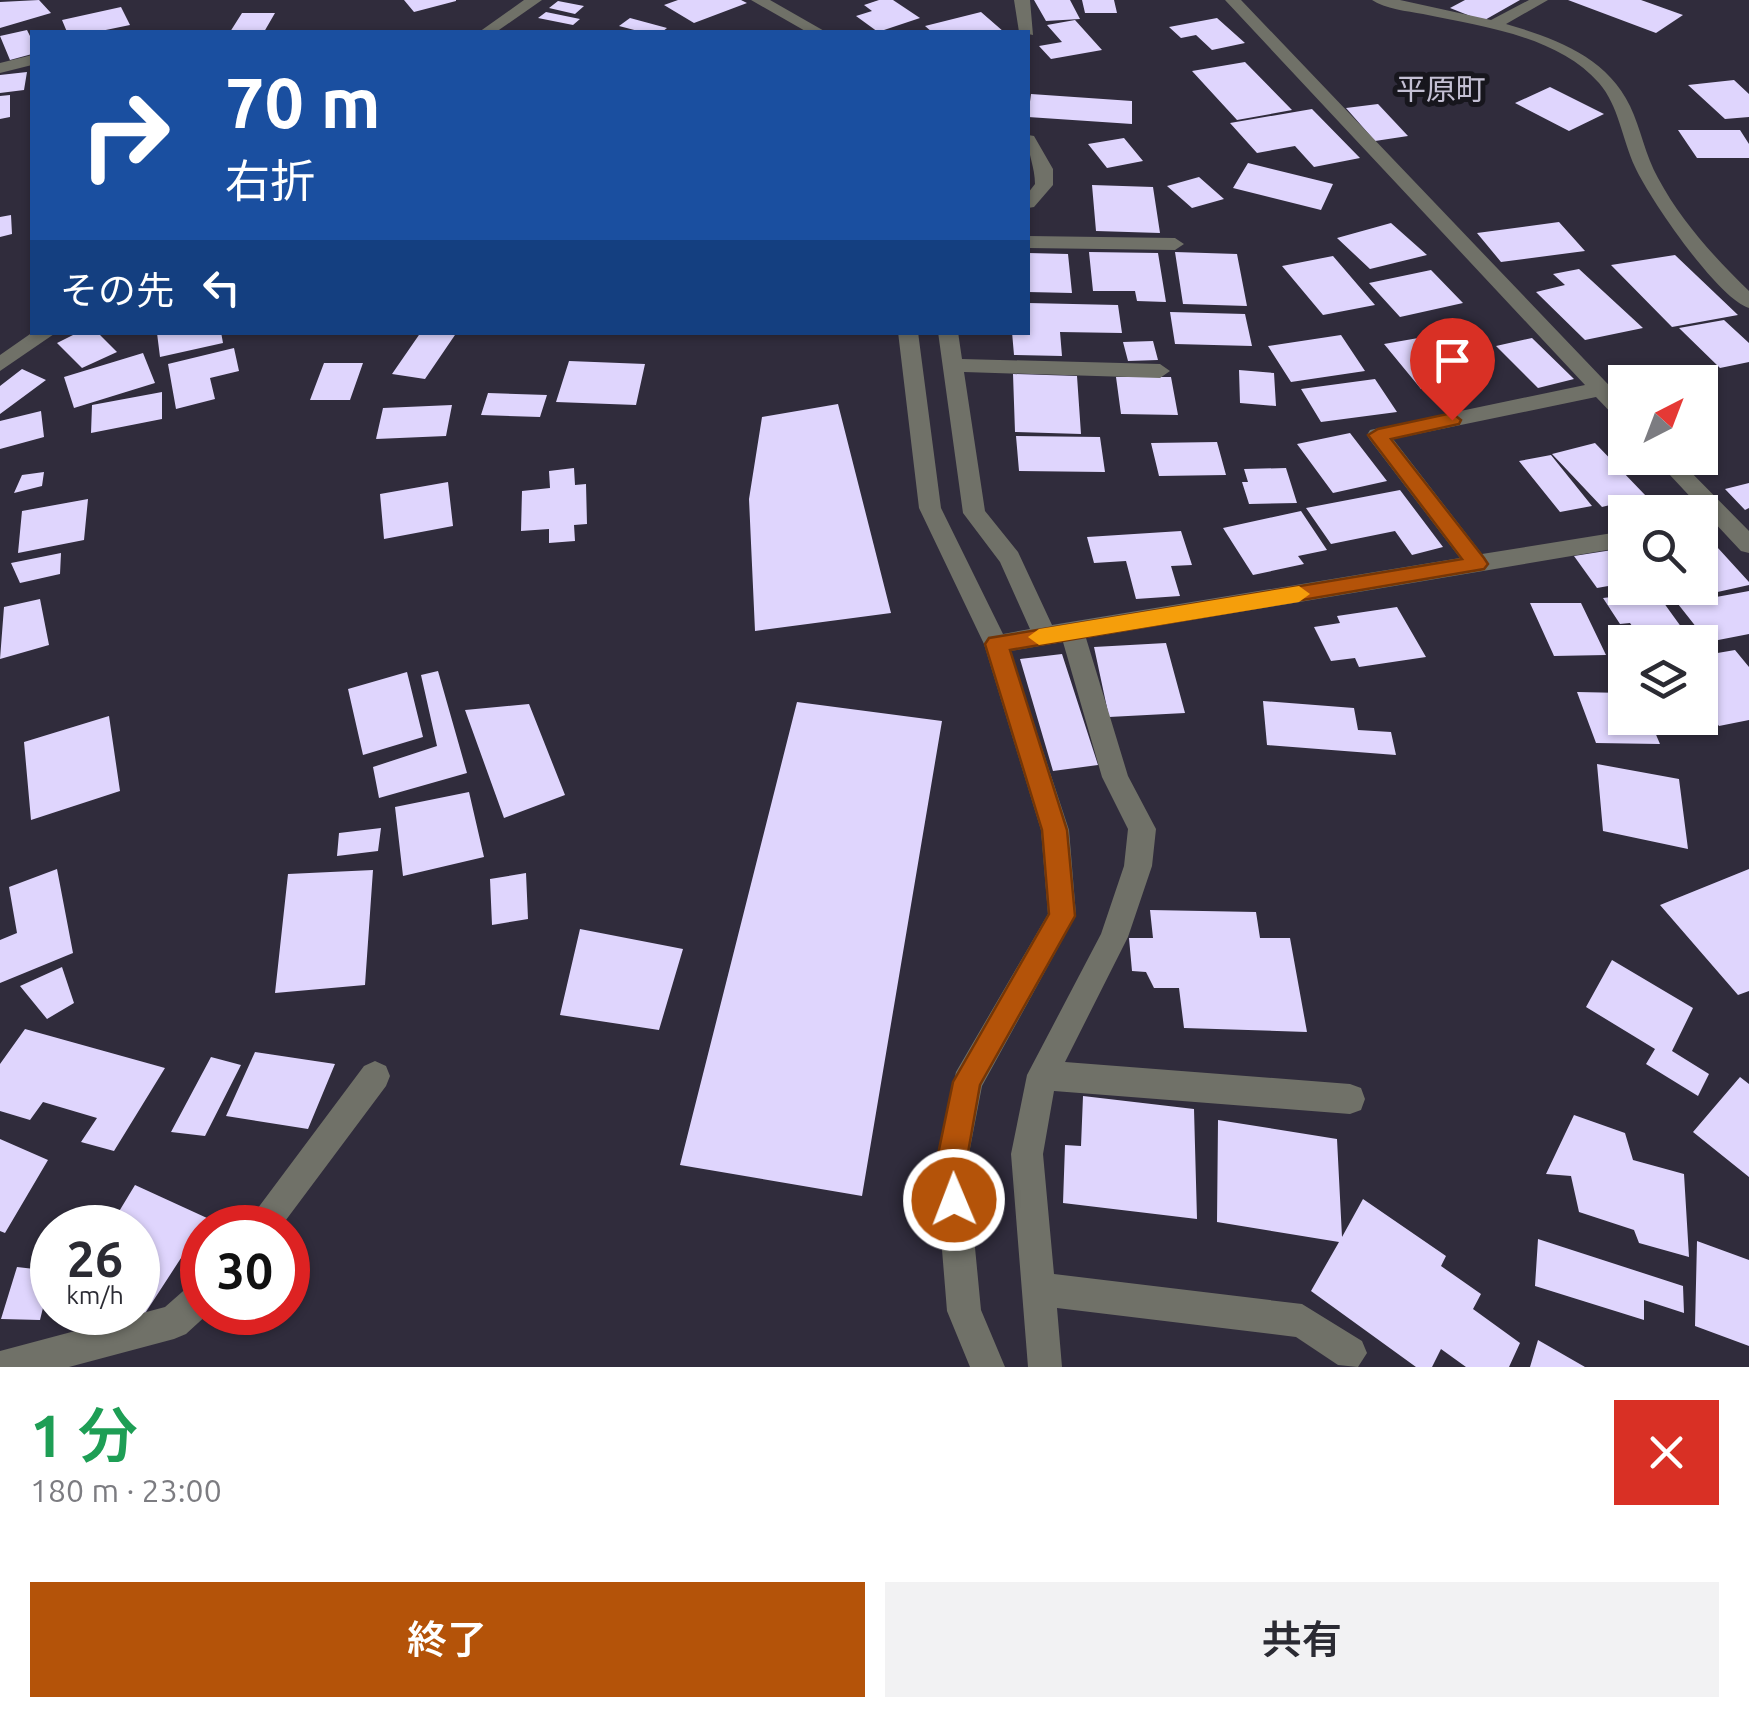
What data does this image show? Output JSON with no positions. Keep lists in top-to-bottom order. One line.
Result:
{"districts":["平原町"],"north":"top right","page":{"turn":["70 m","右折"],"then":"その先","speed":"26 km/h","limit":"30","heading":["1 分","180 m · 23:00"],"buttons":["終了","共有"]}}
